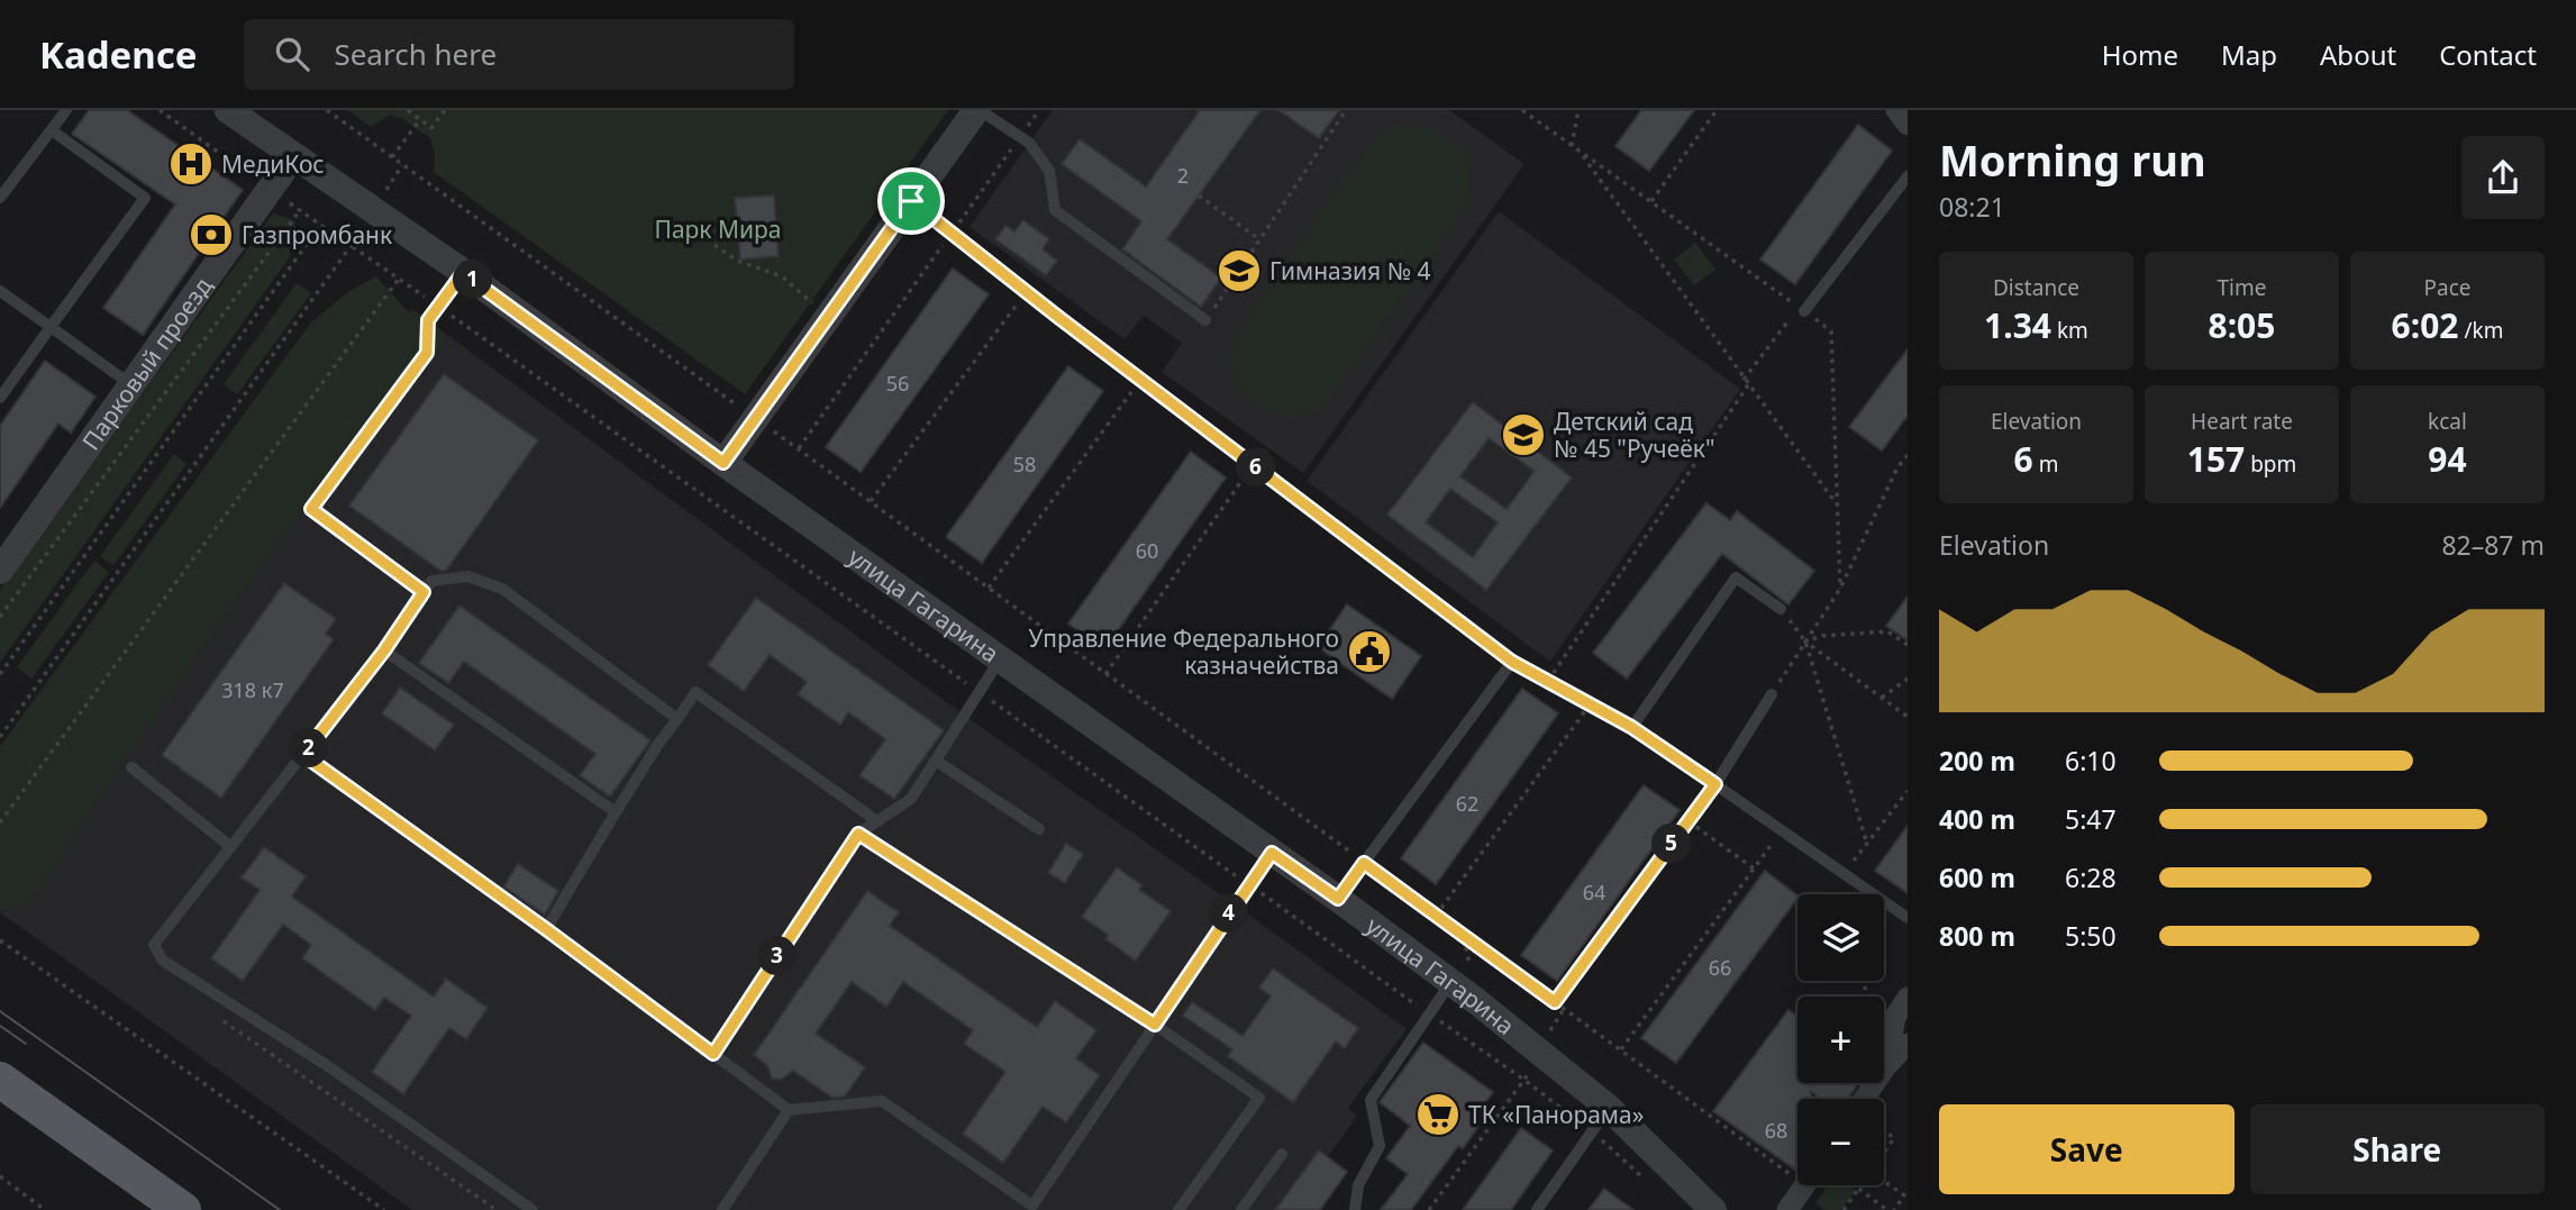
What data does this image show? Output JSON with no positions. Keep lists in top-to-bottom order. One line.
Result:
{"streets":{"street":["Парковый проезд","улица Гагарина"]},"crossings":[["Парковый проезд","улица Гагарина"]],"parks":["Парк Мира"],"places":{"hospital":["МедиКос"],"bank":["Газпромбанк"],"school or university":["Гимназия № 4","Детский сад № 45 \"Ручеёк\""],"public building":["Управление Федерального казначейства"],"supermarket":["ТК «Панорама»"]},"house_numbers":["2","56","58","60","318 к7","62","64","66","68"],"page":{"header":"Kadence","search":"Search here","nav":["Home","Map","About","Contact"],"heading":["Morning run","08:21"],"stats":[["Distance","1.34 km"],["Time","8:05"],["Pace","6:02 /km"],["Elevation","6 m"],["Heart rate","157 bpm"],["kcal","94"]],"pins":["1","6","2","5","4","3"],"chart":["Elevation","82–87 m"],"list":[{"name":"200 m","note":"6:10"},{"name":"400 m","note":"5:47"},{"name":"600 m","note":"6:28"},{"name":"800 m","note":"5:50"}],"map_buttons":["+","−"],"buttons":["Save","Share"]}}
